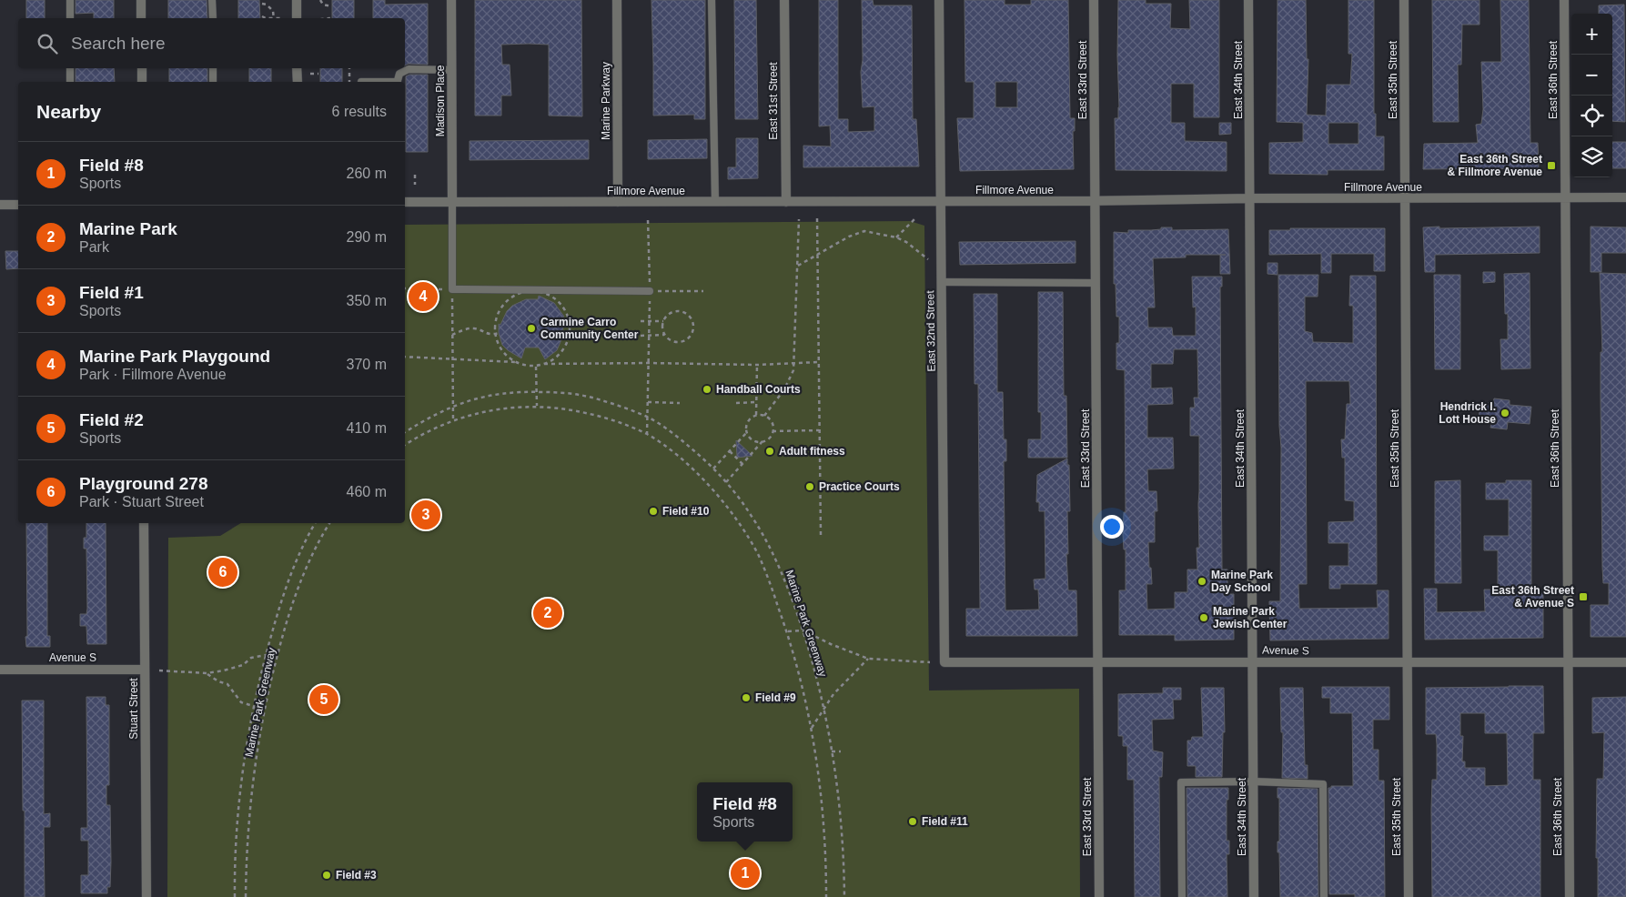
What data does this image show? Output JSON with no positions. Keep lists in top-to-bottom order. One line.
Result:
{"streets":{"street":["East 33rd Street","East 34th Street","East 35th Street","East 36th Street","Madison Place","Marine Parkway","East 31st Street","Fillmore Avenue","East 32nd Street","Avenue S","Stuart Street"],"path":["Marine Park Greenway"]},"crossings":[["East 33rd Street","Fillmore Avenue"],["East 33rd Street","Avenue S"],["East 34th Street","Fillmore Avenue"],["East 34th Street","Avenue S"],["East 35th Street","Fillmore Avenue"],["East 35th Street","Avenue S"],["East 36th Street","Fillmore Avenue"],["East 36th Street","Avenue S"],["Madison Place","Fillmore Avenue"],["Marine Parkway","Fillmore Avenue"],["East 31st Street","Fillmore Avenue"],["Fillmore Avenue","East 32nd Street"],["East 32nd Street","Avenue S"],["Avenue S","Stuart Street"]],"places":{"transit":["East 36th Street & Fillmore Avenue","East 36th Street & Avenue S"],"other":["Carmine Carro Community Center","Handball Courts","Hendrick I. Lott House","Adult fitness","Practice Courts","Field #10","Marine Park Day School","Marine Park Jewish Center","Field #9","Field #11","Field #3"]},"page":{"map_buttons":["+","−"],"search":"Search here","heading":["Nearby","6 results"],"list":[{"mark":"1","name":"Field #8","note":"Sports","value":"260 m"},{"mark":"2","name":"Marine Park","note":"Park","value":"290 m"},{"mark":"3","name":"Field #1","note":"Sports","value":"350 m"},{"mark":"4","name":"Marine Park Playgound","note":"Park · Fillmore Avenue","value":"370 m"},{"mark":"5","name":"Field #2","note":"Sports","value":"410 m"},{"mark":"6","name":"Playground 278","note":"Park · Stuart Street","value":"460 m"}],"pins":["4","3","6","2","5","1"],"popup":["Field #8","Sports"]}}
